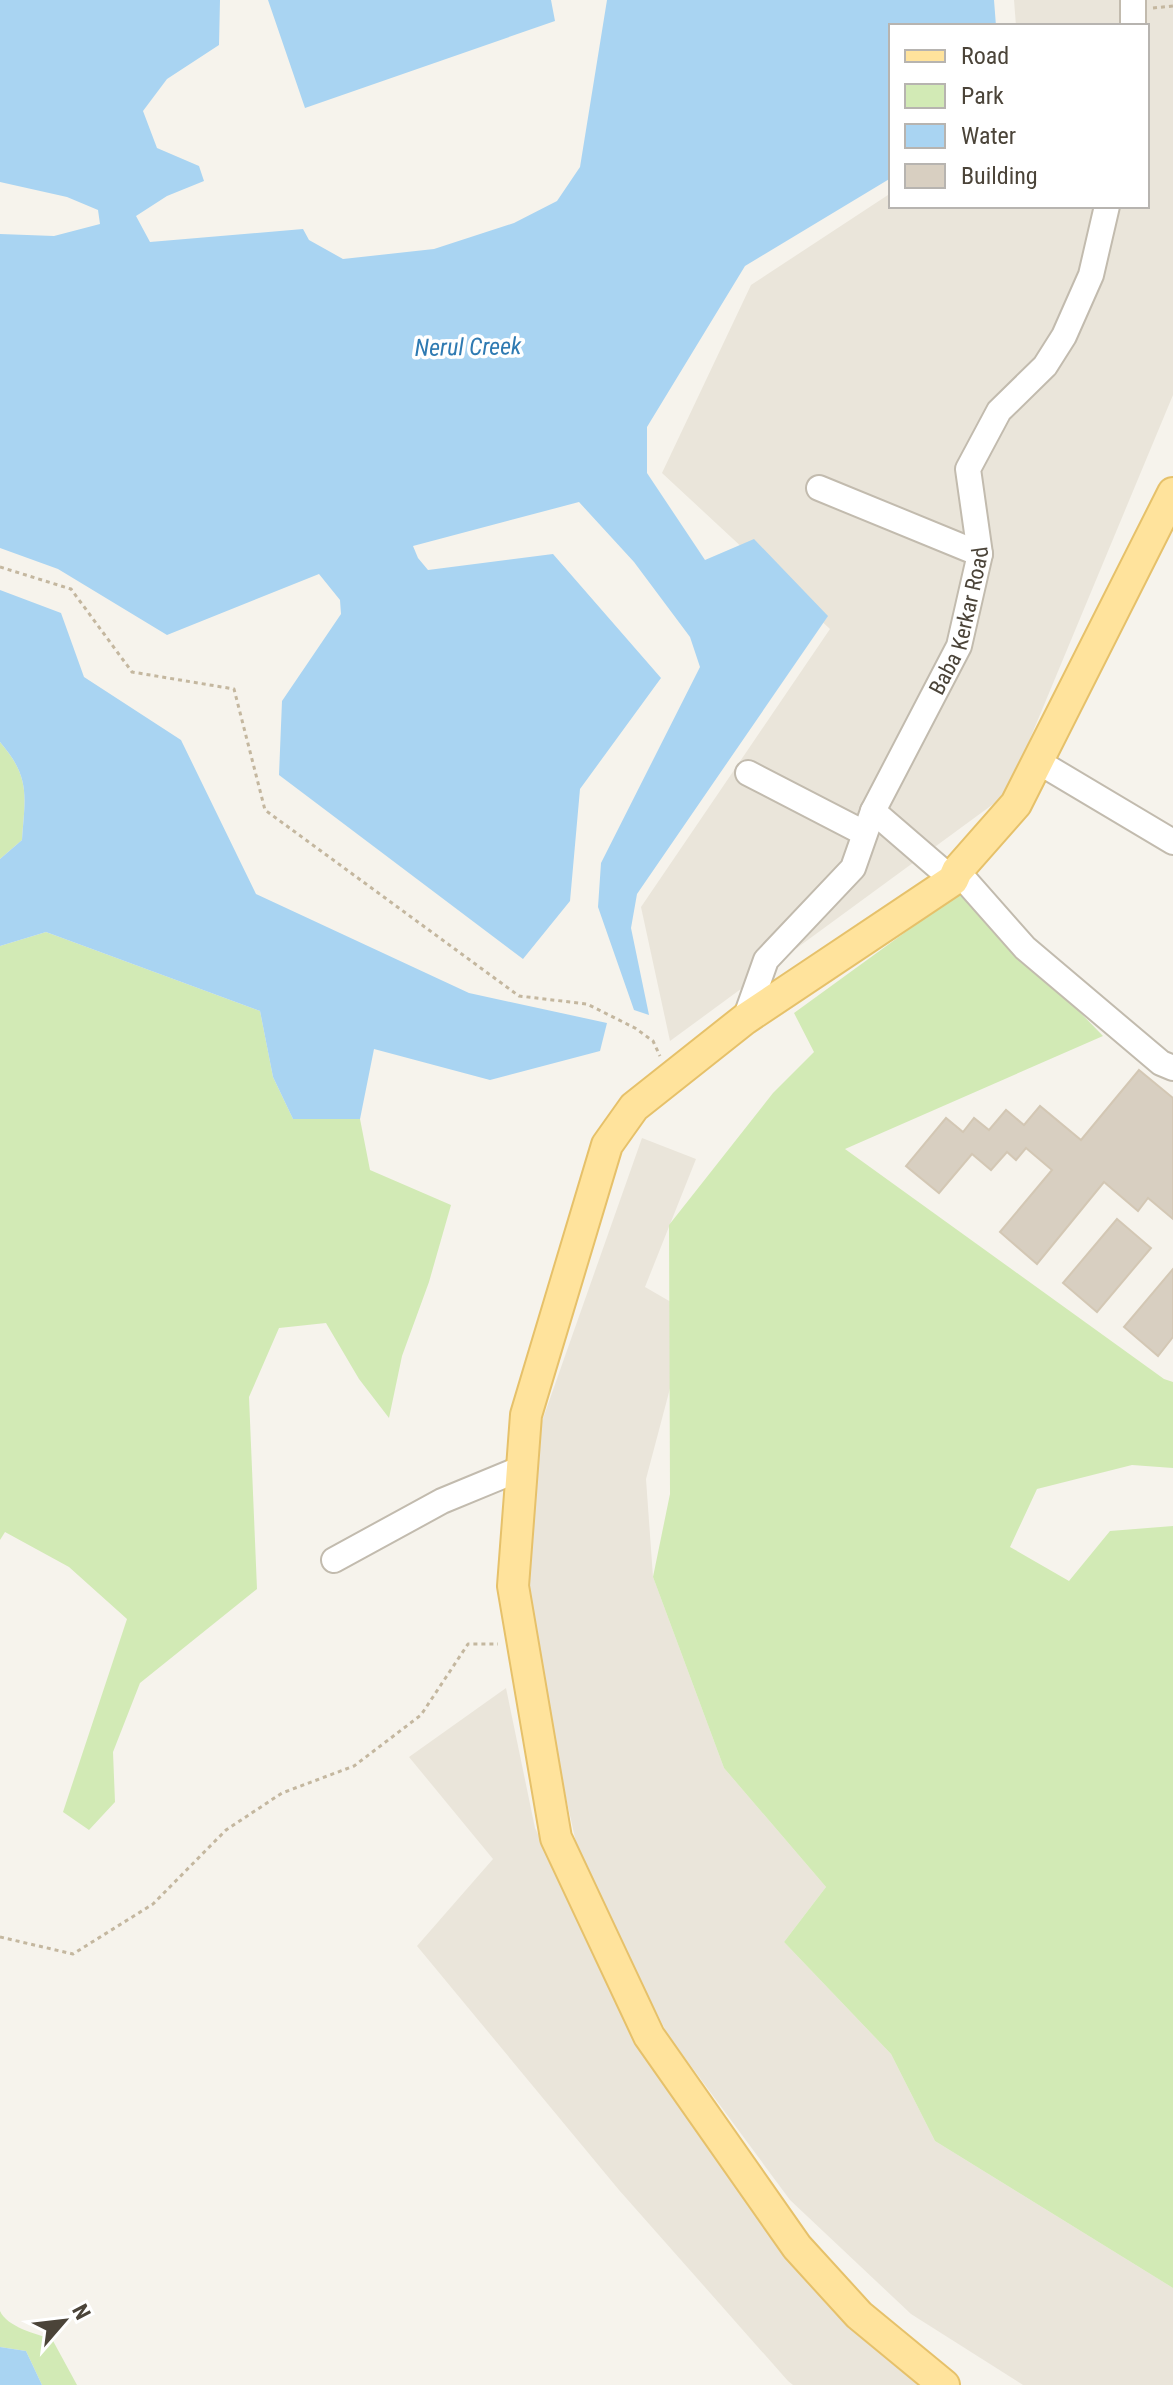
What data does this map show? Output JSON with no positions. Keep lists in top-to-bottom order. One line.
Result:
{"streets":{"street":["Baba Kerkar Road"]},"water":["Nerul Creek"],"legend":["Road","Park","Water","Building"],"north":"top right"}
